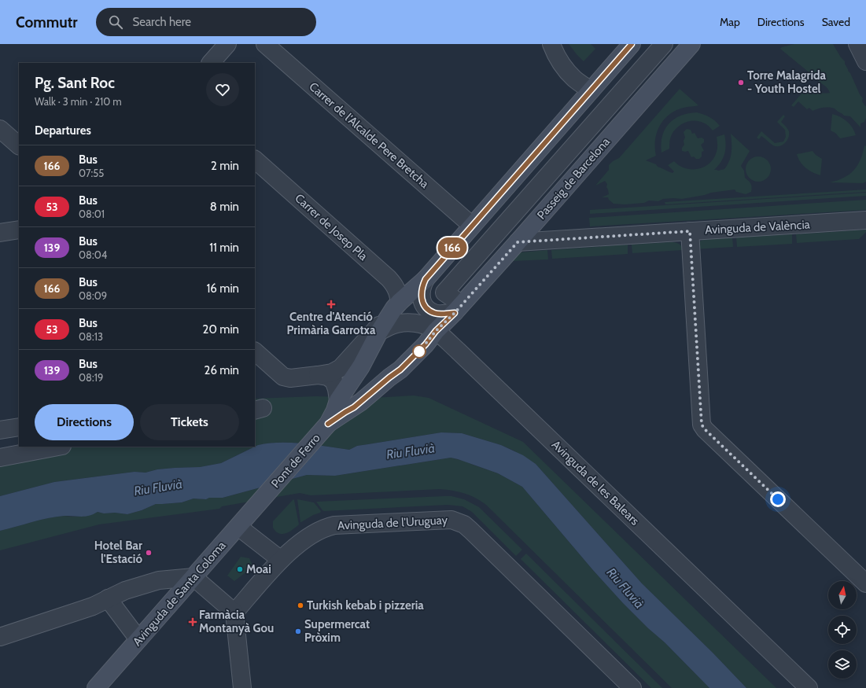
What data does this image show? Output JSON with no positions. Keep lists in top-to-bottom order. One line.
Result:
{"streets":{"main road":["Passeig de Barcelona","Pont de Ferro","Avinguda de Santa Coloma"],"street":["Carrer de l'Alcalde Pere Bretcha","Carrer de Josep Pla","Avinguda de València","Avinguda de les Balears","Avinguda de l'Uruguay"]},"crossings":[["Passeig de Barcelona","Avinguda de València"],["Passeig de Barcelona","Pont de Ferro"],["Passeig de Barcelona","Avinguda de les Balears"],["Pont de Ferro","Avinguda de Santa Coloma"]],"water":["Riu Fluvià"],"places":{"other":["Torre Malagrida - Youth Hostel","Hotel Bar l'Estació","Moai","Turkish kebab i pizzeria","Supermercat Pròxim"],"health":["Centre d'Atenció Primària Garrotxa","Farmàcia Montanyà Gou"]},"lines":["bus line 166"],"north":"top","page":{"header":"Commutr","search":"Search here","nav":["Map","Directions","Saved"],"on_map":"166","heading":[["Pg. Sant Roc","Walk · 3 min · 210 m"],"Departures"],"list":[{"mark":"166","name":"Bus","note":"07:55","value":"2 min"},{"mark":"53","name":"Bus","note":"08:01","value":"8 min"},{"mark":"139","name":"Bus","note":"08:04","value":"11 min"},{"mark":"166","name":"Bus","note":"08:09","value":"16 min"},{"mark":"53","name":"Bus","note":"08:13","value":"20 min"},{"mark":"139","name":"Bus","note":"08:19","value":"26 min"}],"buttons":["Directions","Tickets"]}}
